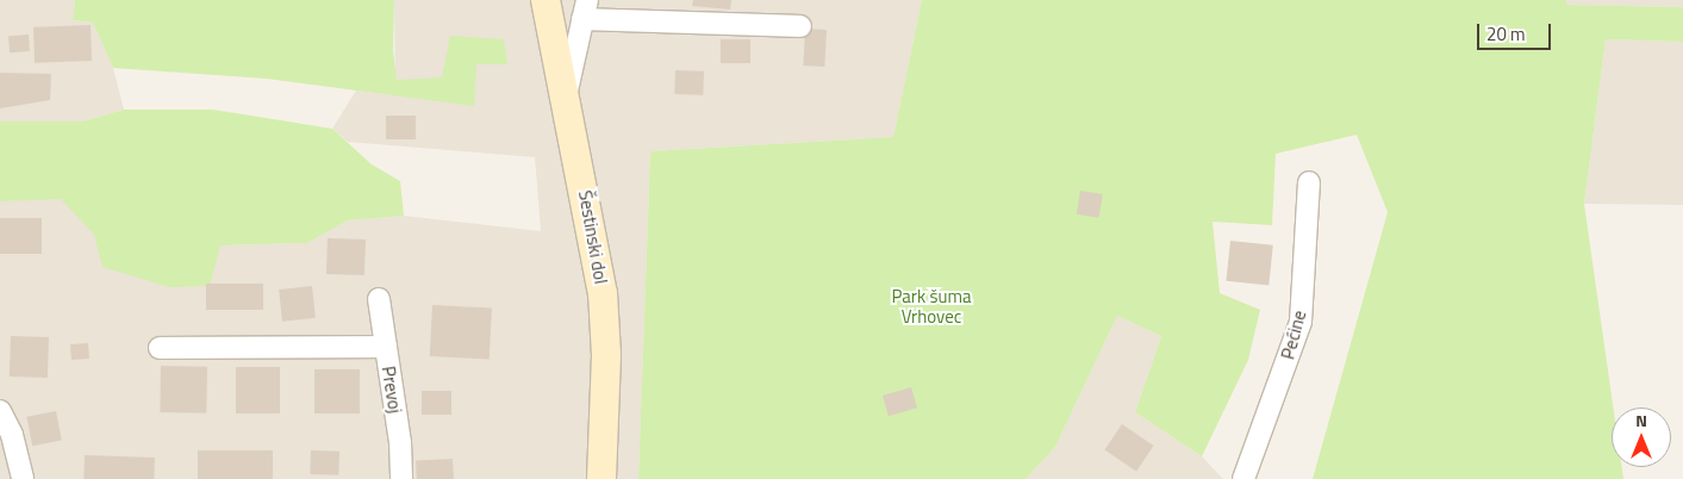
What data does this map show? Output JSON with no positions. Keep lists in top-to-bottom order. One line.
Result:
{"streets":{"street":["Šestinski dol","Pećine","Prevoj"]},"parks":["Park šuma Vrhovec"],"scale_bar":"20 m","north":"top"}
